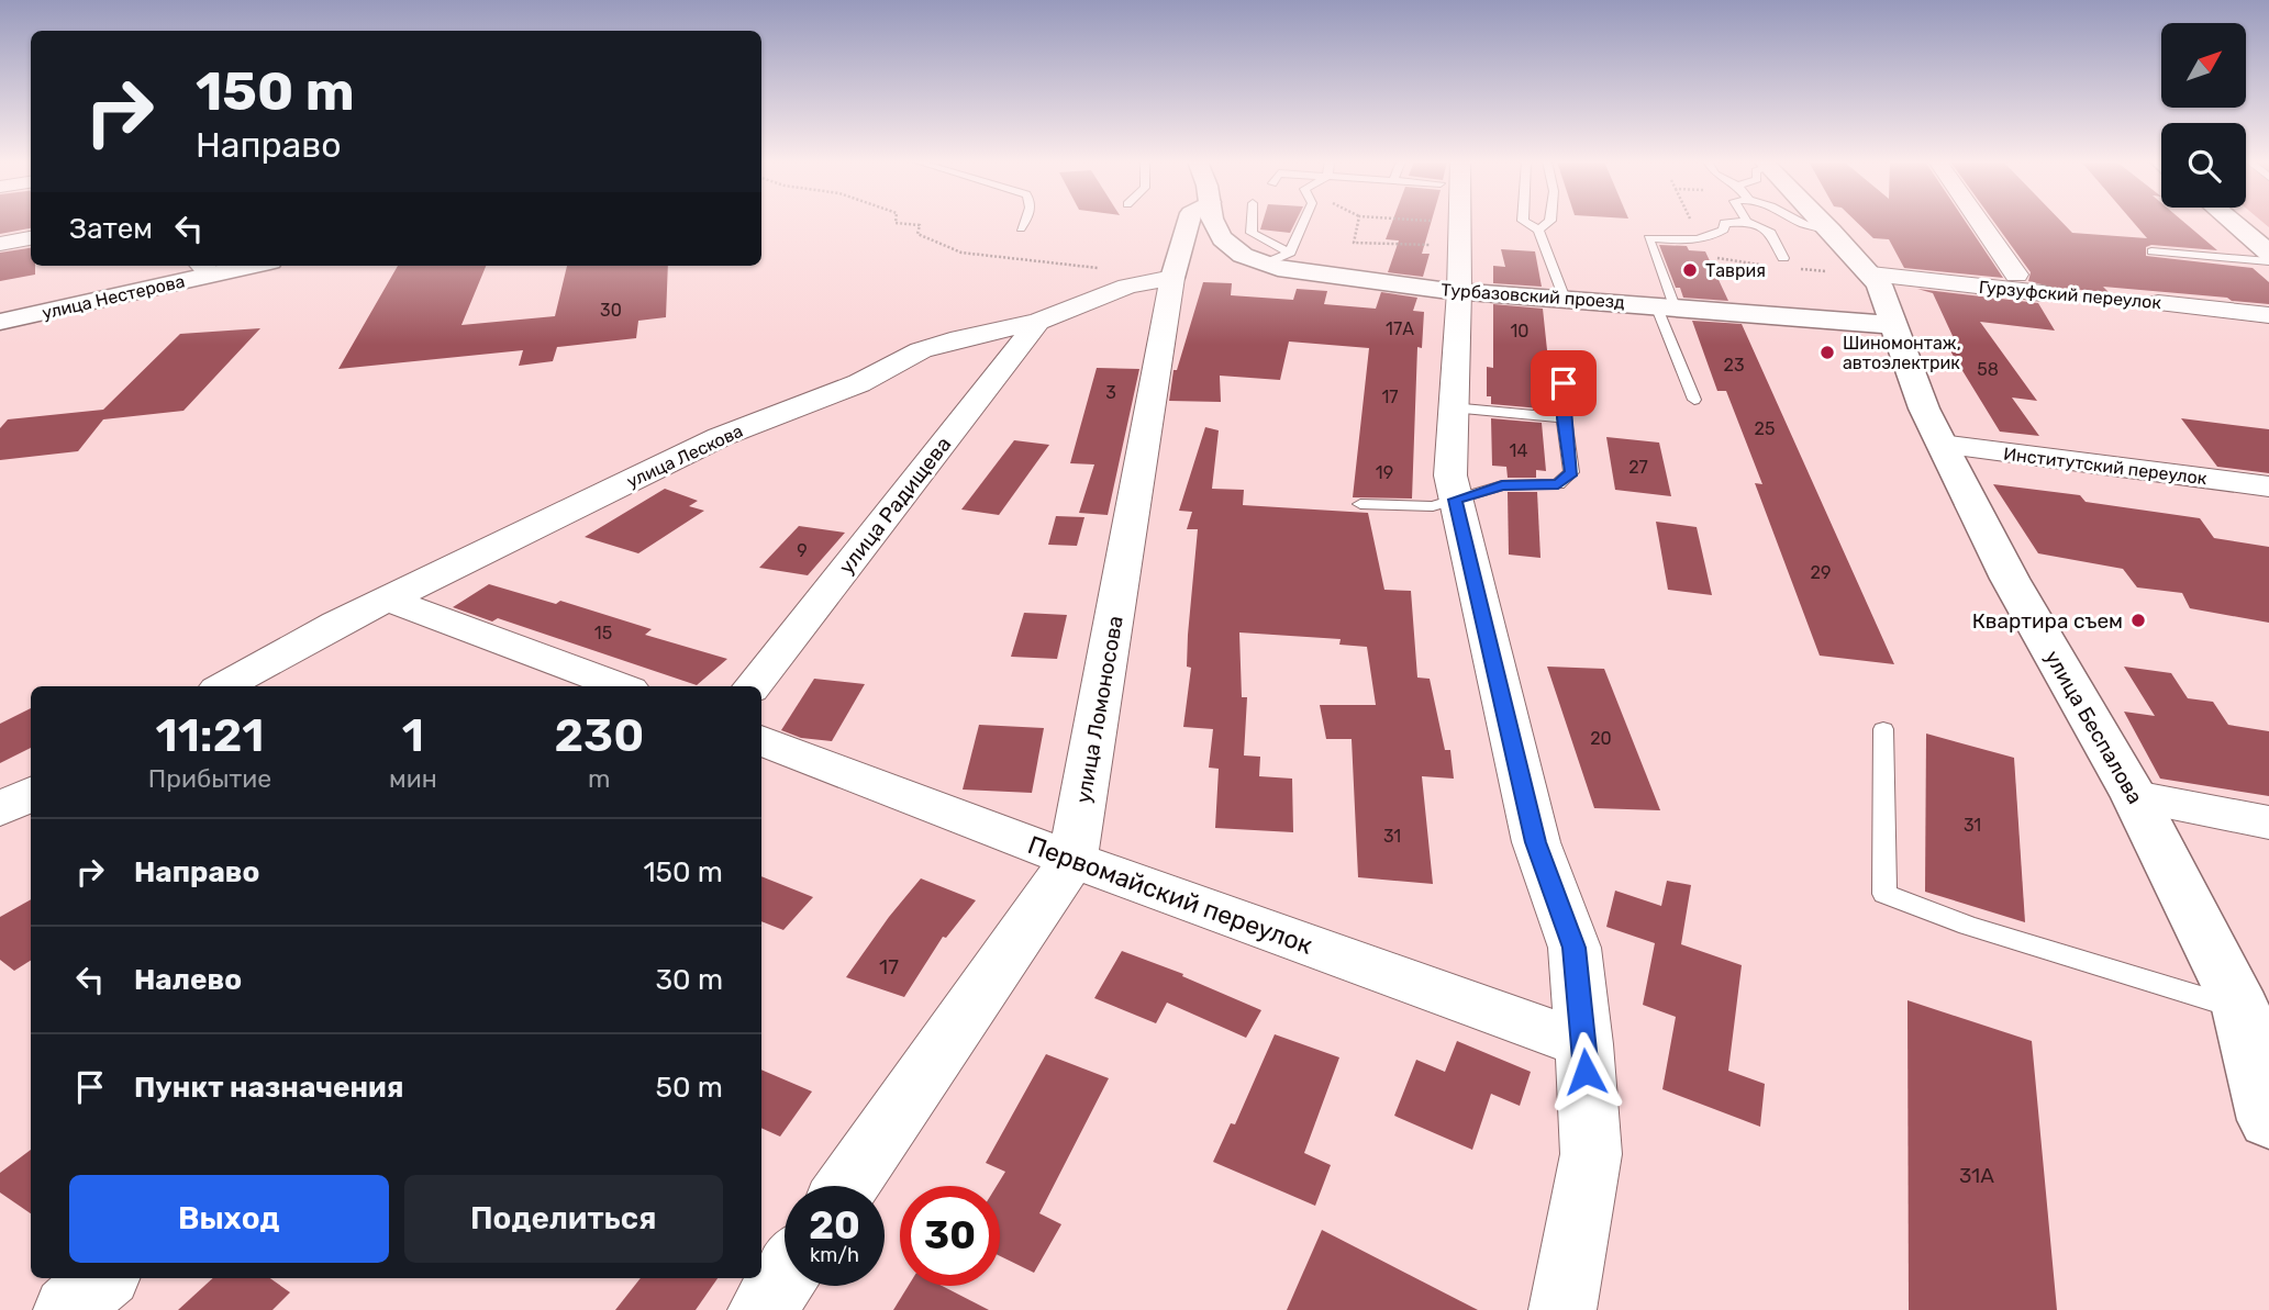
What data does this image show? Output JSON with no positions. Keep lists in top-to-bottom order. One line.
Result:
{"streets":{"main road":["Турбазовский проезд","улица Нестерова","улица Ломоносова","улица Беспалова"],"street":["Гурзуфский переулок","улица Лескова","Институтский переулок","улица Радищева","Первомайский переулок"]},"crossings":[["Гурзуфский переулок","улица Беспалова"],["Турбазовский проезд","улица Беспалова"],["улица Лескова","улица Радищева"],["улица Лескова","улица Ломоносова"],["Институтский переулок","улица Беспалова"],["улица Ломоносова","Первомайский переулок"]],"places":["Таврия","Шиномонтаж, автоэлектрик","Квартира съем"],"house_numbers":["30","17А","10","23","58","3","17","25","14","27","19","9","29","15","20","31","31","17","31А"],"north":"top right","page":{"turn":["150 m","Направо"],"then":"Затем","eta":["11:21","Прибытие","1","мин","230","m"],"list":[{"name":"Направо","value":"150 m"},{"name":"Налево","value":"30 m"},{"name":"Пункт назначения","value":"50 m"}],"buttons":["Выход","Поделиться"],"speed":"20 km/h","limit":"30"}}
